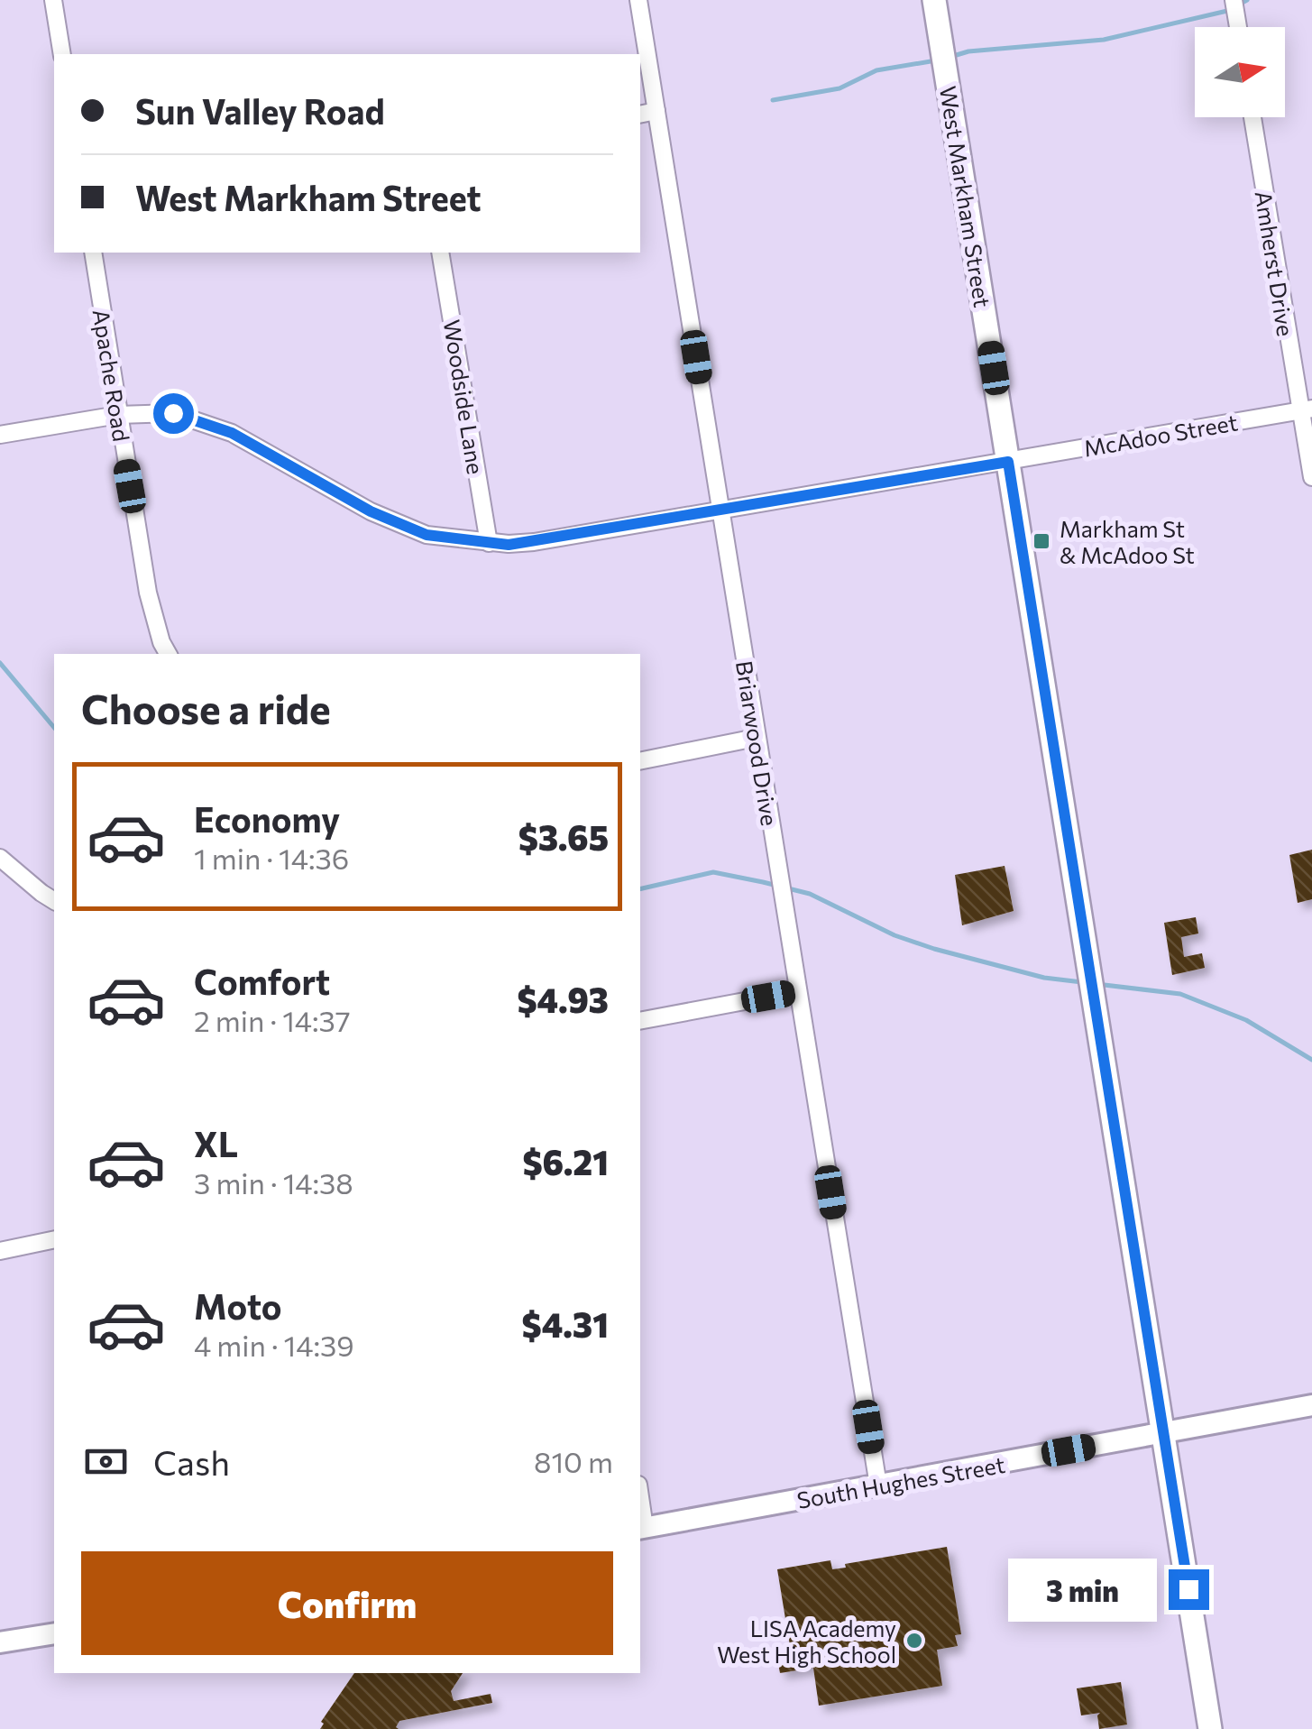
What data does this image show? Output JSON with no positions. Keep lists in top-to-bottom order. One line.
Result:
{"streets":{"main road":["West Markham Street"],"street":["Amherst Drive","Apache Road","Woodside Lane","McAdoo Street","Briarwood Drive","South Hughes Street"]},"crossings":[["West Markham Street","McAdoo Street"],["West Markham Street","South Hughes Street"],["Amherst Drive","McAdoo Street"],["Apache Road","McAdoo Street"],["Woodside Lane","McAdoo Street"],["McAdoo Street","Briarwood Drive"],["Briarwood Drive","South Hughes Street"]],"places":{"transit":["Markham St & McAdoo St"],"other":["LISA Academy West High School"]},"north":"right","page":{"banner":["Sun Valley Road","West Markham Street"],"heading":"Choose a ride","list":[{"name":"Economy","note":"1 min · 14:36","value":"$3.65"},{"name":"Comfort","note":"2 min · 14:37","value":"$4.93"},{"name":"XL","note":"3 min · 14:38","value":"$6.21"},{"name":"Moto","note":"4 min · 14:39","value":"$4.31"}],"pay":["Cash","810 m"],"buttons":"Confirm","bubble":"3 min"}}
